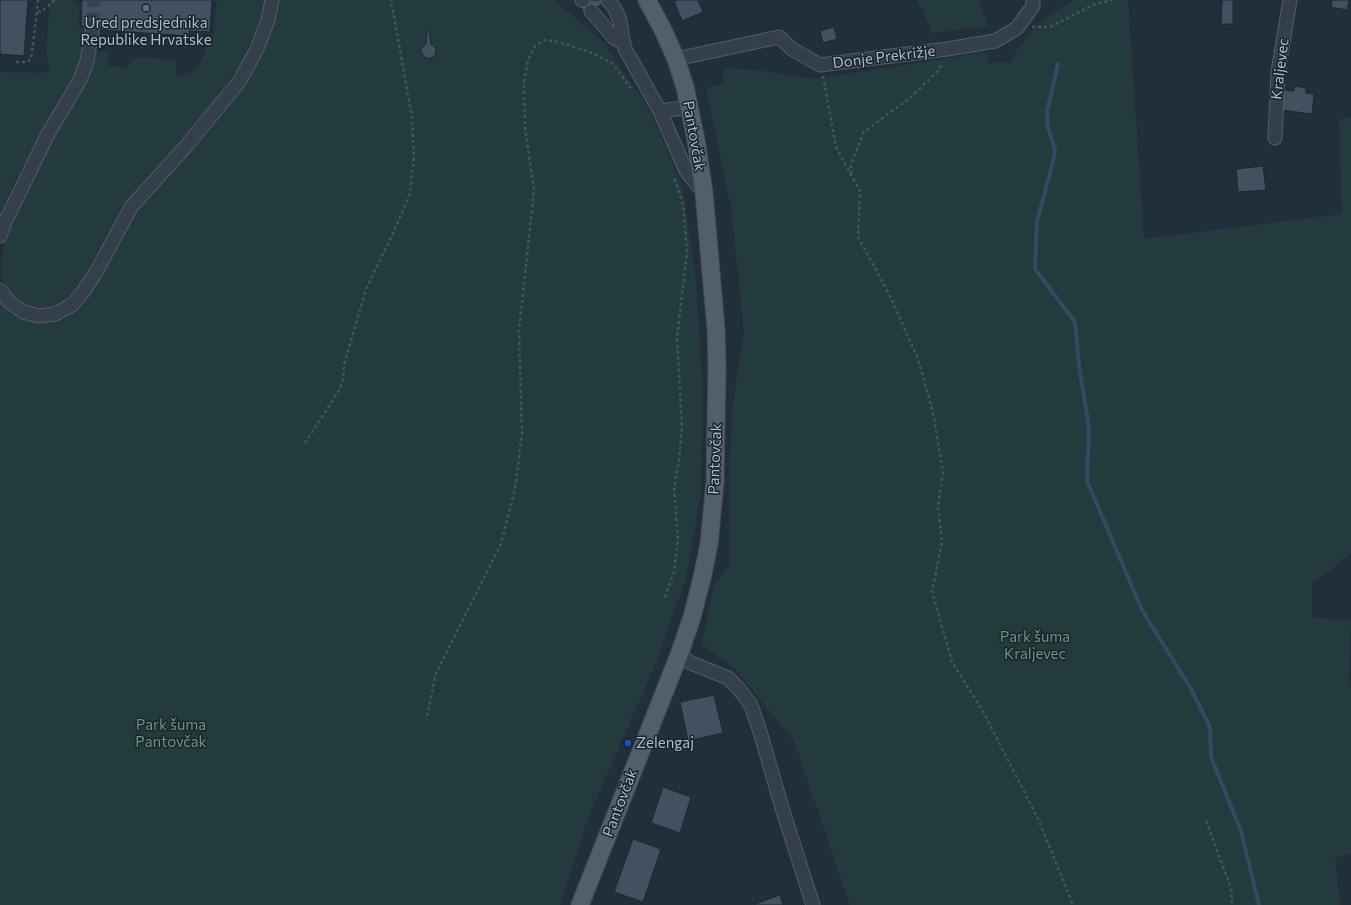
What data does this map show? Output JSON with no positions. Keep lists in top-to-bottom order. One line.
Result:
{"streets":{"main road":["Pantovčak"],"street":["Donje Prekrižje","Kraljevec"]},"crossings":[["Donje Prekrižje","Pantovčak"]],"parks":["Park šuma Kraljevec","Park šuma Pantovčak"],"places":["Ured predsjednika Republike Hrvatske","Zelengaj"]}
